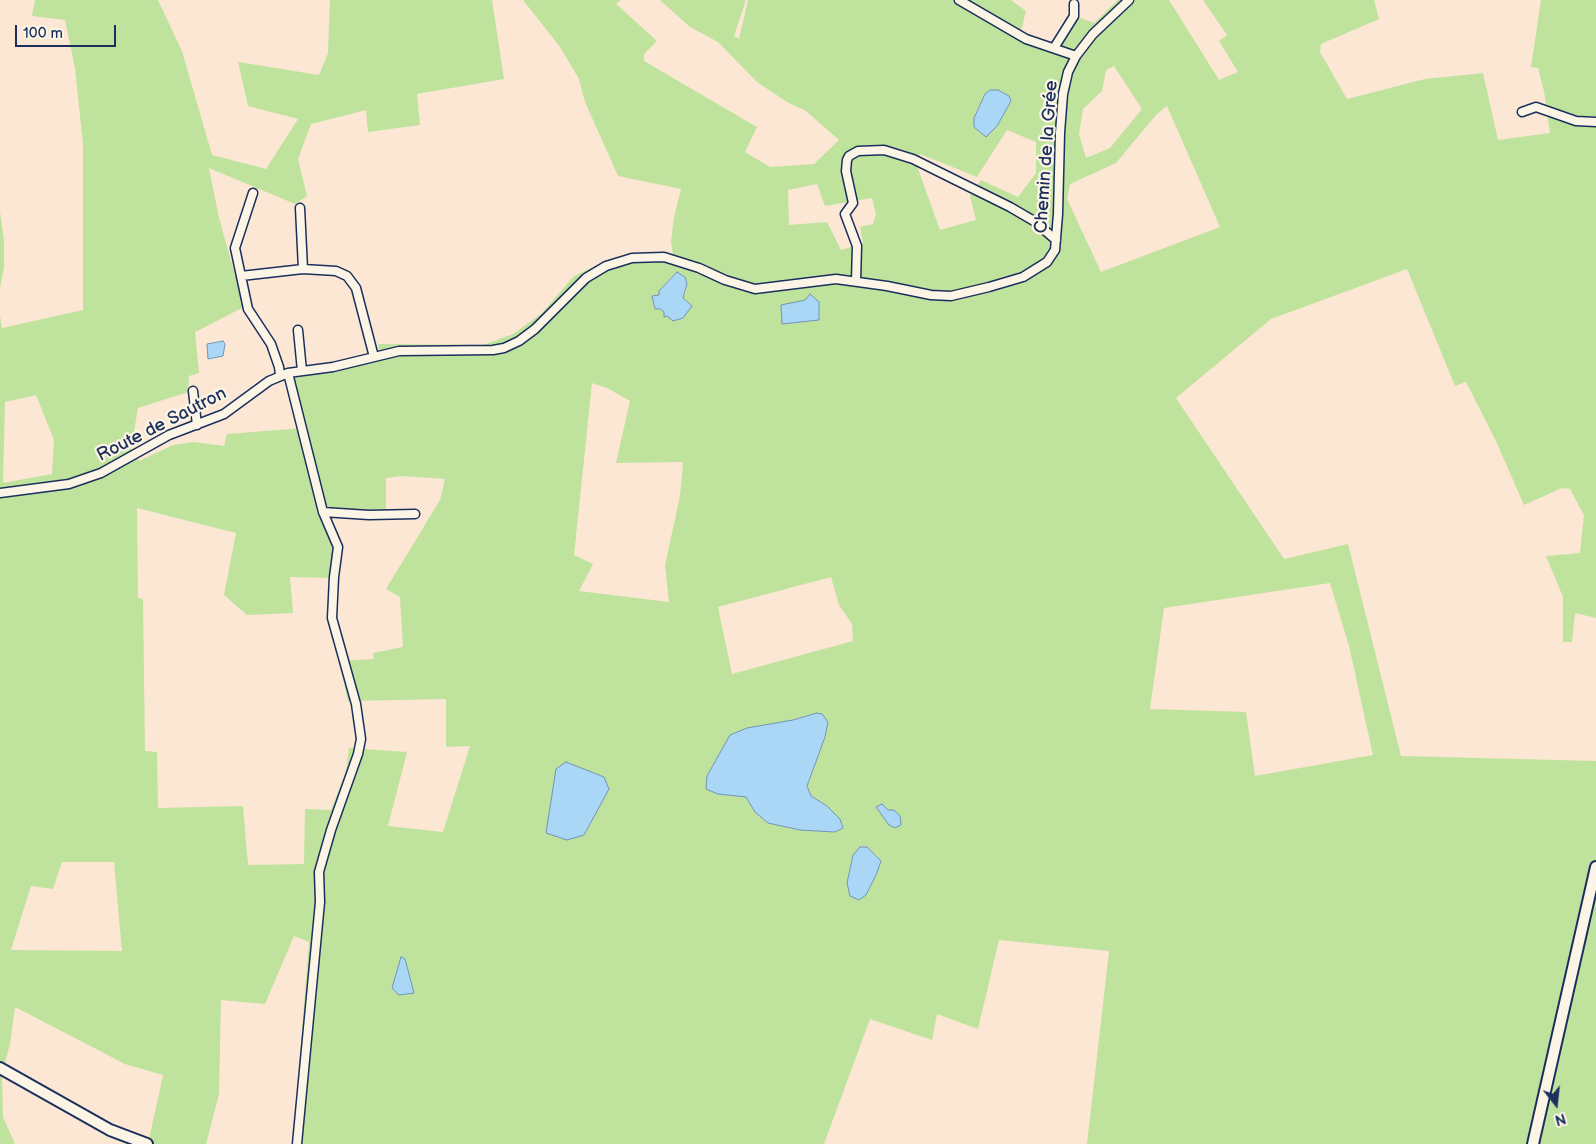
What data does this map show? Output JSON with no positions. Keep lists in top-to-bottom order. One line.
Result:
{"streets":{"street":["Chemin de la Grée","Route de Sautron"]},"crossings":[["Chemin de la Grée","Route de Sautron"]],"scale_bar":"100 m","north":"bottom"}
